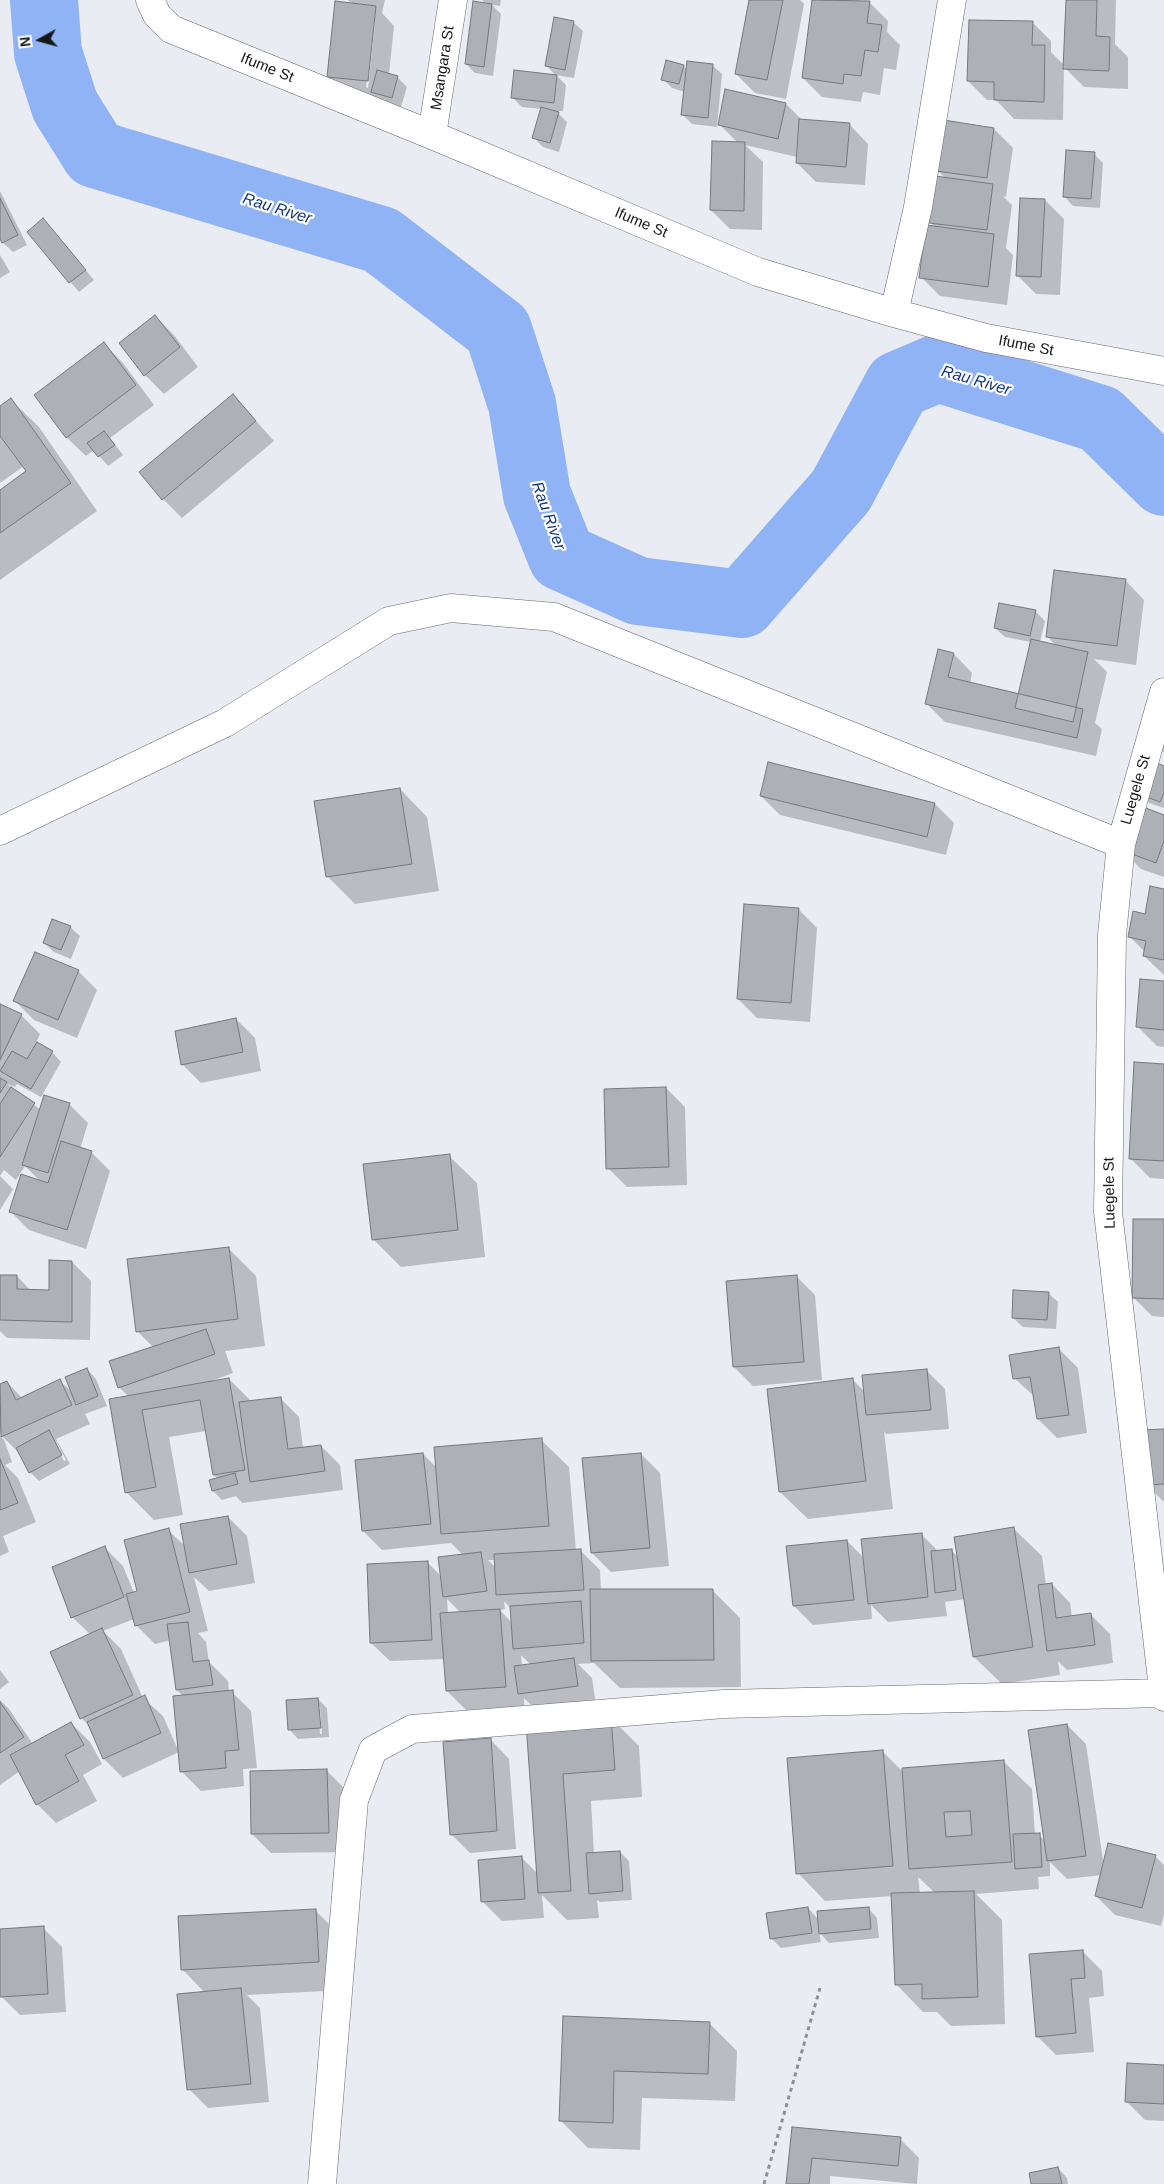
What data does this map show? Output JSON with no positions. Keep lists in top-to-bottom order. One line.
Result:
{"streets":{"street":["Ifume St","Msangara St","Luegele St"]},"crossings":[["Ifume St","Msangara St"]],"water":["Rau River"],"north":"left"}
